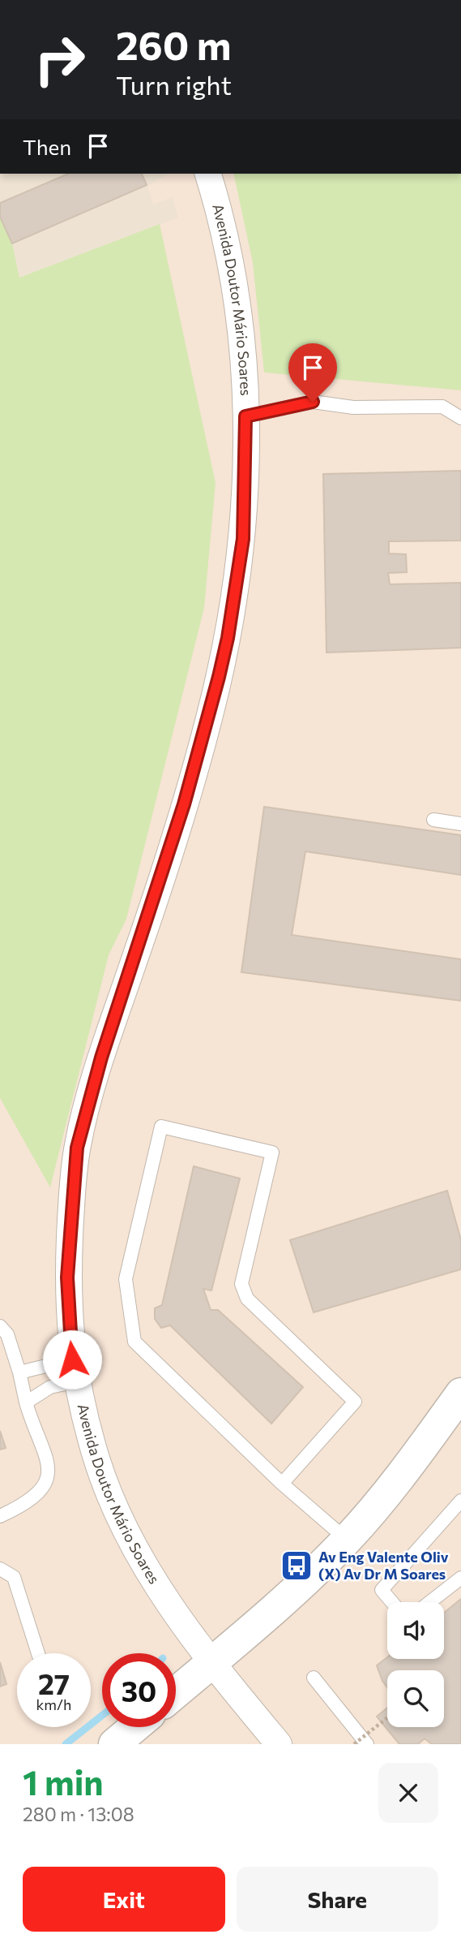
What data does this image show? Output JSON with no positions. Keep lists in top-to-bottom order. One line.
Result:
{"streets":{"street":["Avenida Doutor Mário Soares"]},"places":{"bus stop":["Av Eng Valente Oliv (X) Av Dr M Soares"]},"page":{"turn":["260 m","Turn right"],"then":"Then","speed":"27 km/h","limit":"30","heading":["1 min","280 m · 13:08"],"buttons":["Exit","Share"]}}
